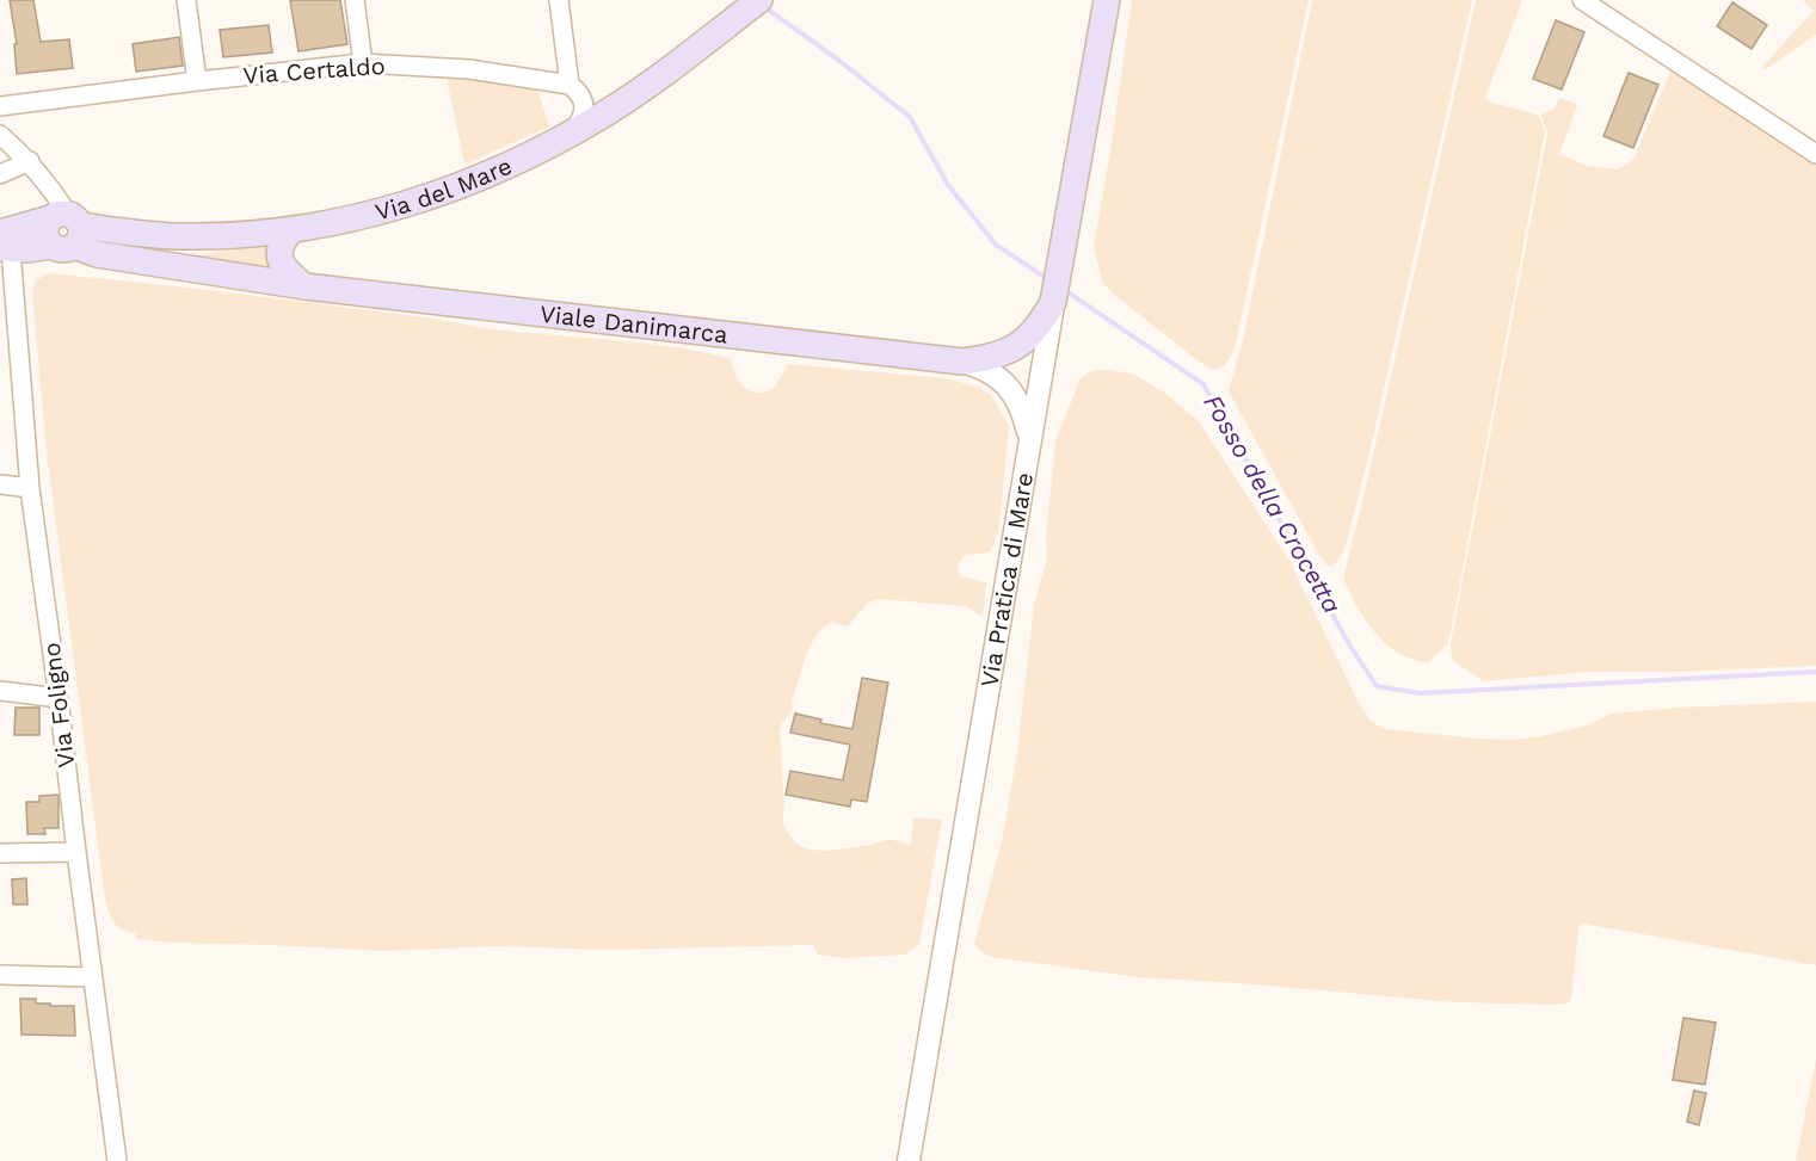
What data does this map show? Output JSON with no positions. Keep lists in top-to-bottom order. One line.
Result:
{"streets":{"main road":["Via del Mare","Viale Danimarca","Via Pratica di Mare"],"street":["Via Certaldo","Via Foligno"]},"crossings":[["Via del Mare","Viale Danimarca"],["Viale Danimarca","Via Pratica di Mare"],["Viale Danimarca","Via Foligno"]],"water":["Fosso della Crocetta"]}
